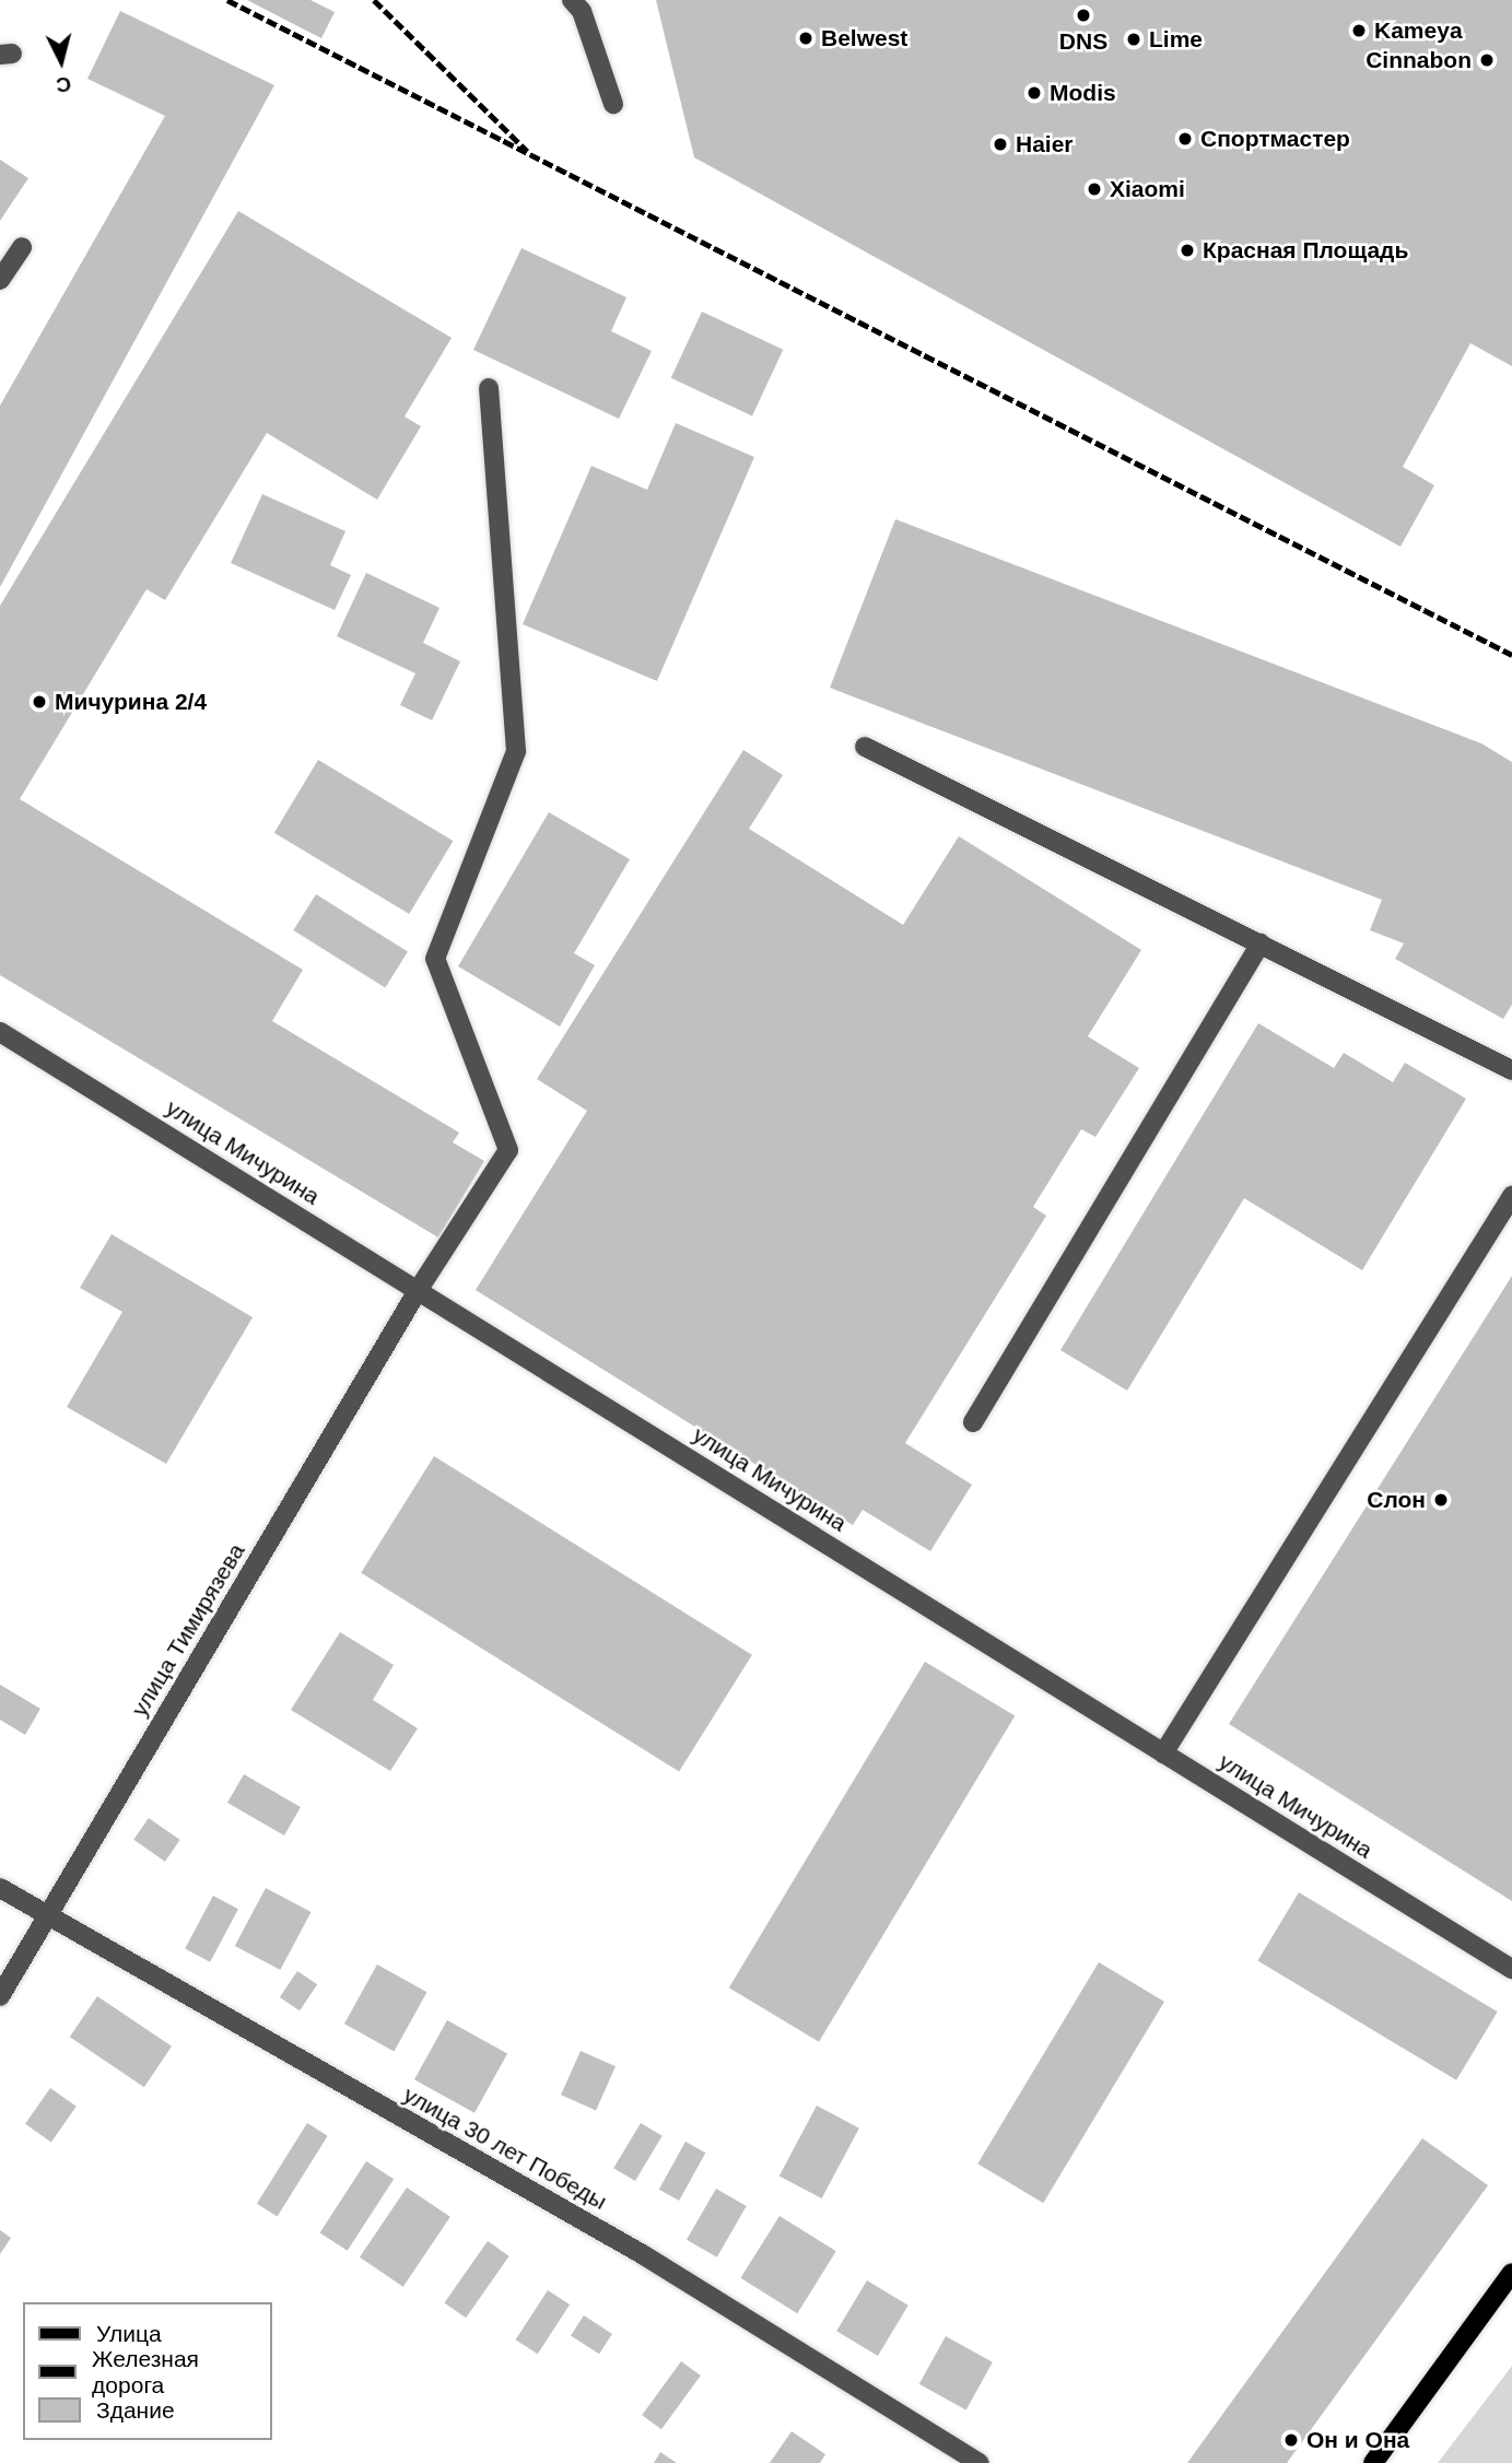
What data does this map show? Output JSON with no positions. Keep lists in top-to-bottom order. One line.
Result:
{"streets":{"street":["улица Мичурина","улица Тимирязева","улица 30 лет Победы"]},"crossings":[["улица Мичурина","улица Тимирязева"],["улица Тимирязева","улица 30 лет Победы"]],"places":["DNS","Kameya","Belwest","Lime","Cinnabon","Modis","Спортмастер","Haier","Xiaomi","Красная Площадь","Мичурина 2/4","Слон","Он и Она"],"legend":["Улица","Железная дорога","Здание"],"north":"bottom"}
